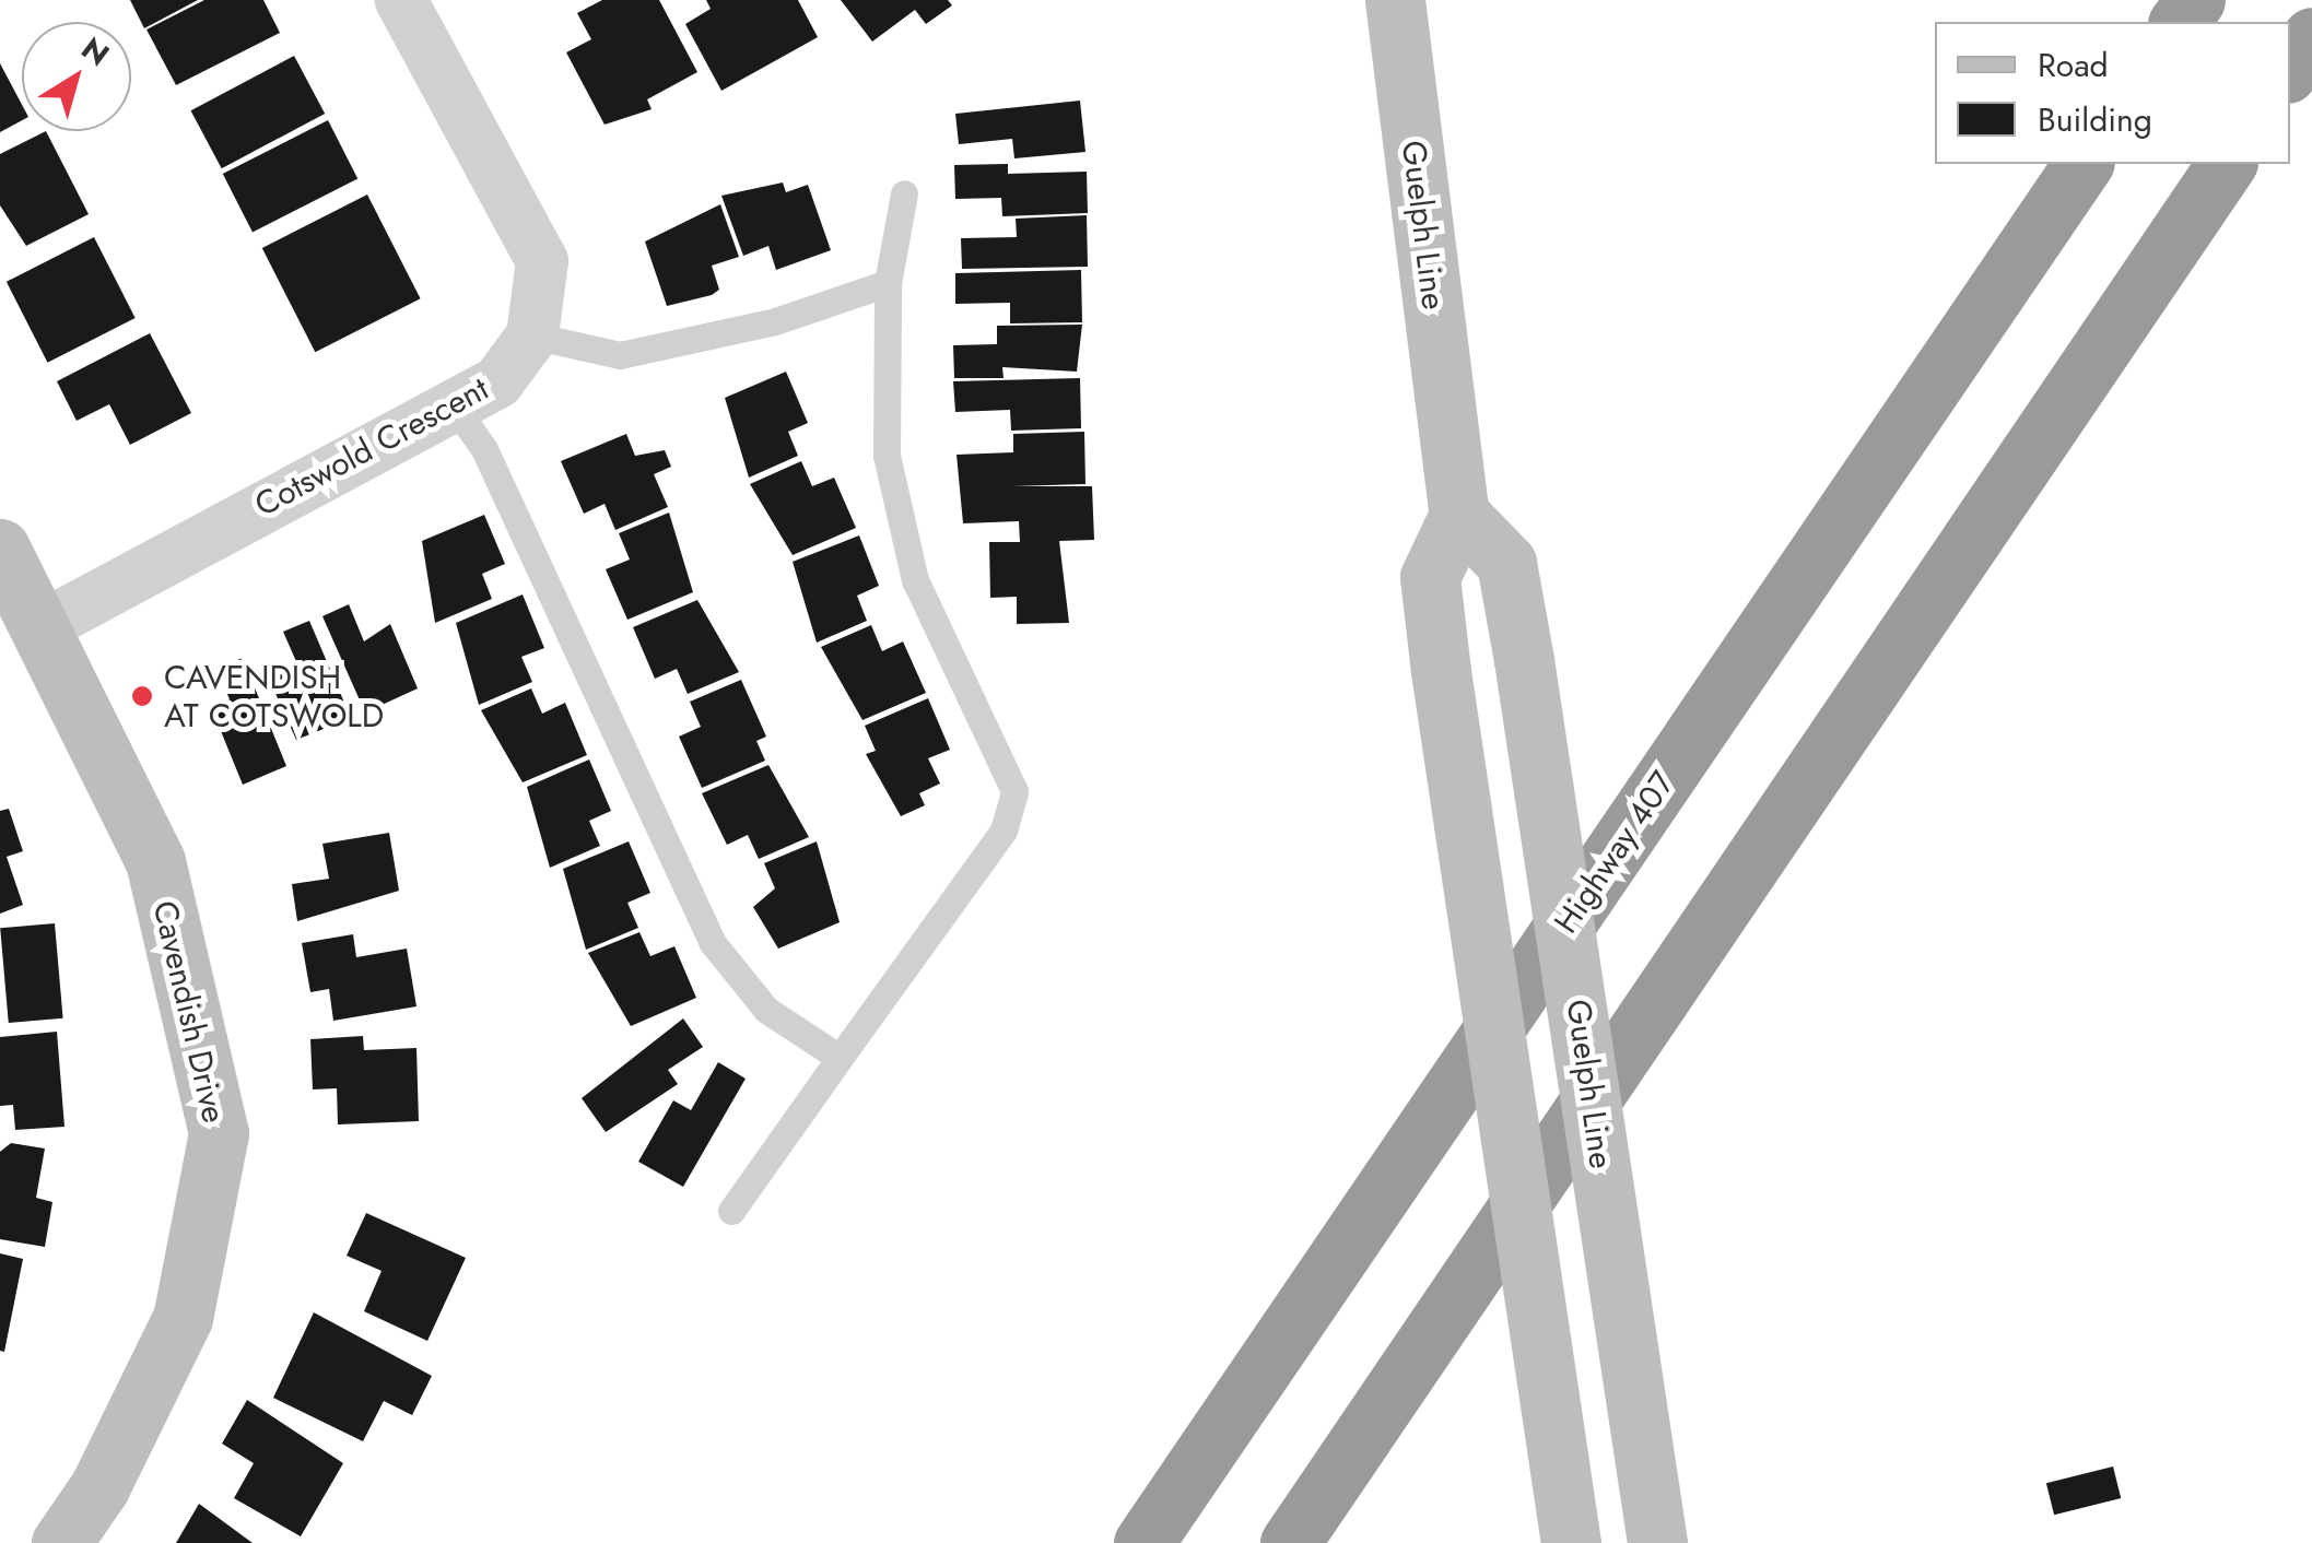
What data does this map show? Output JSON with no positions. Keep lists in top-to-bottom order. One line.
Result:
{"streets":{"highway":["Highway 407"],"main road":["Guelph Line","Cavendish Drive"],"street":["Cotswold Crescent"]},"crossings":[["Cotswold Crescent","Cavendish Drive"]],"places":["CAVENDISH AT COTSWOLD"],"legend":["Road","Building"],"north":"top right"}
